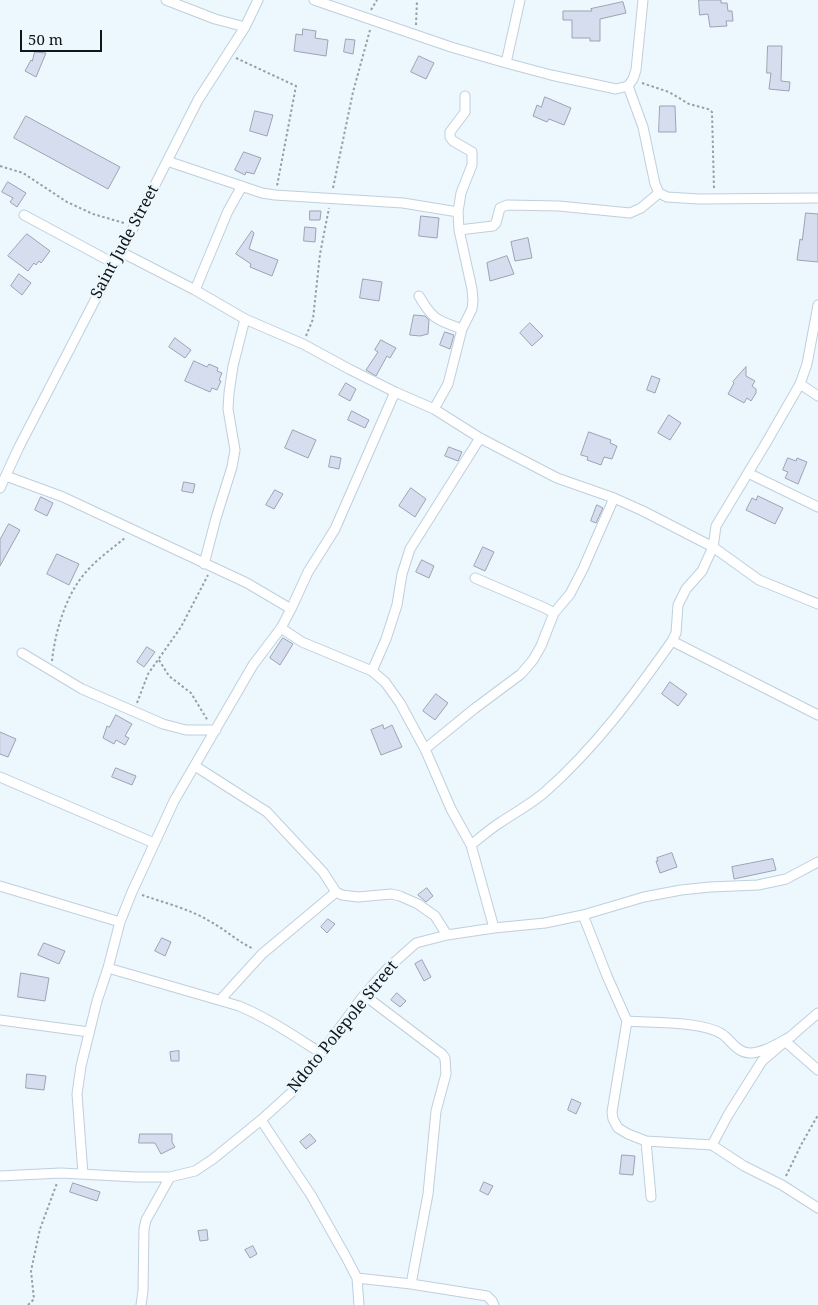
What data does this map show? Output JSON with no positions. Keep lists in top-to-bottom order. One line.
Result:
{"streets":{"street":["Saint Jude Street","Ndoto Polepole Street"]},"scale_bar":"50 m"}
